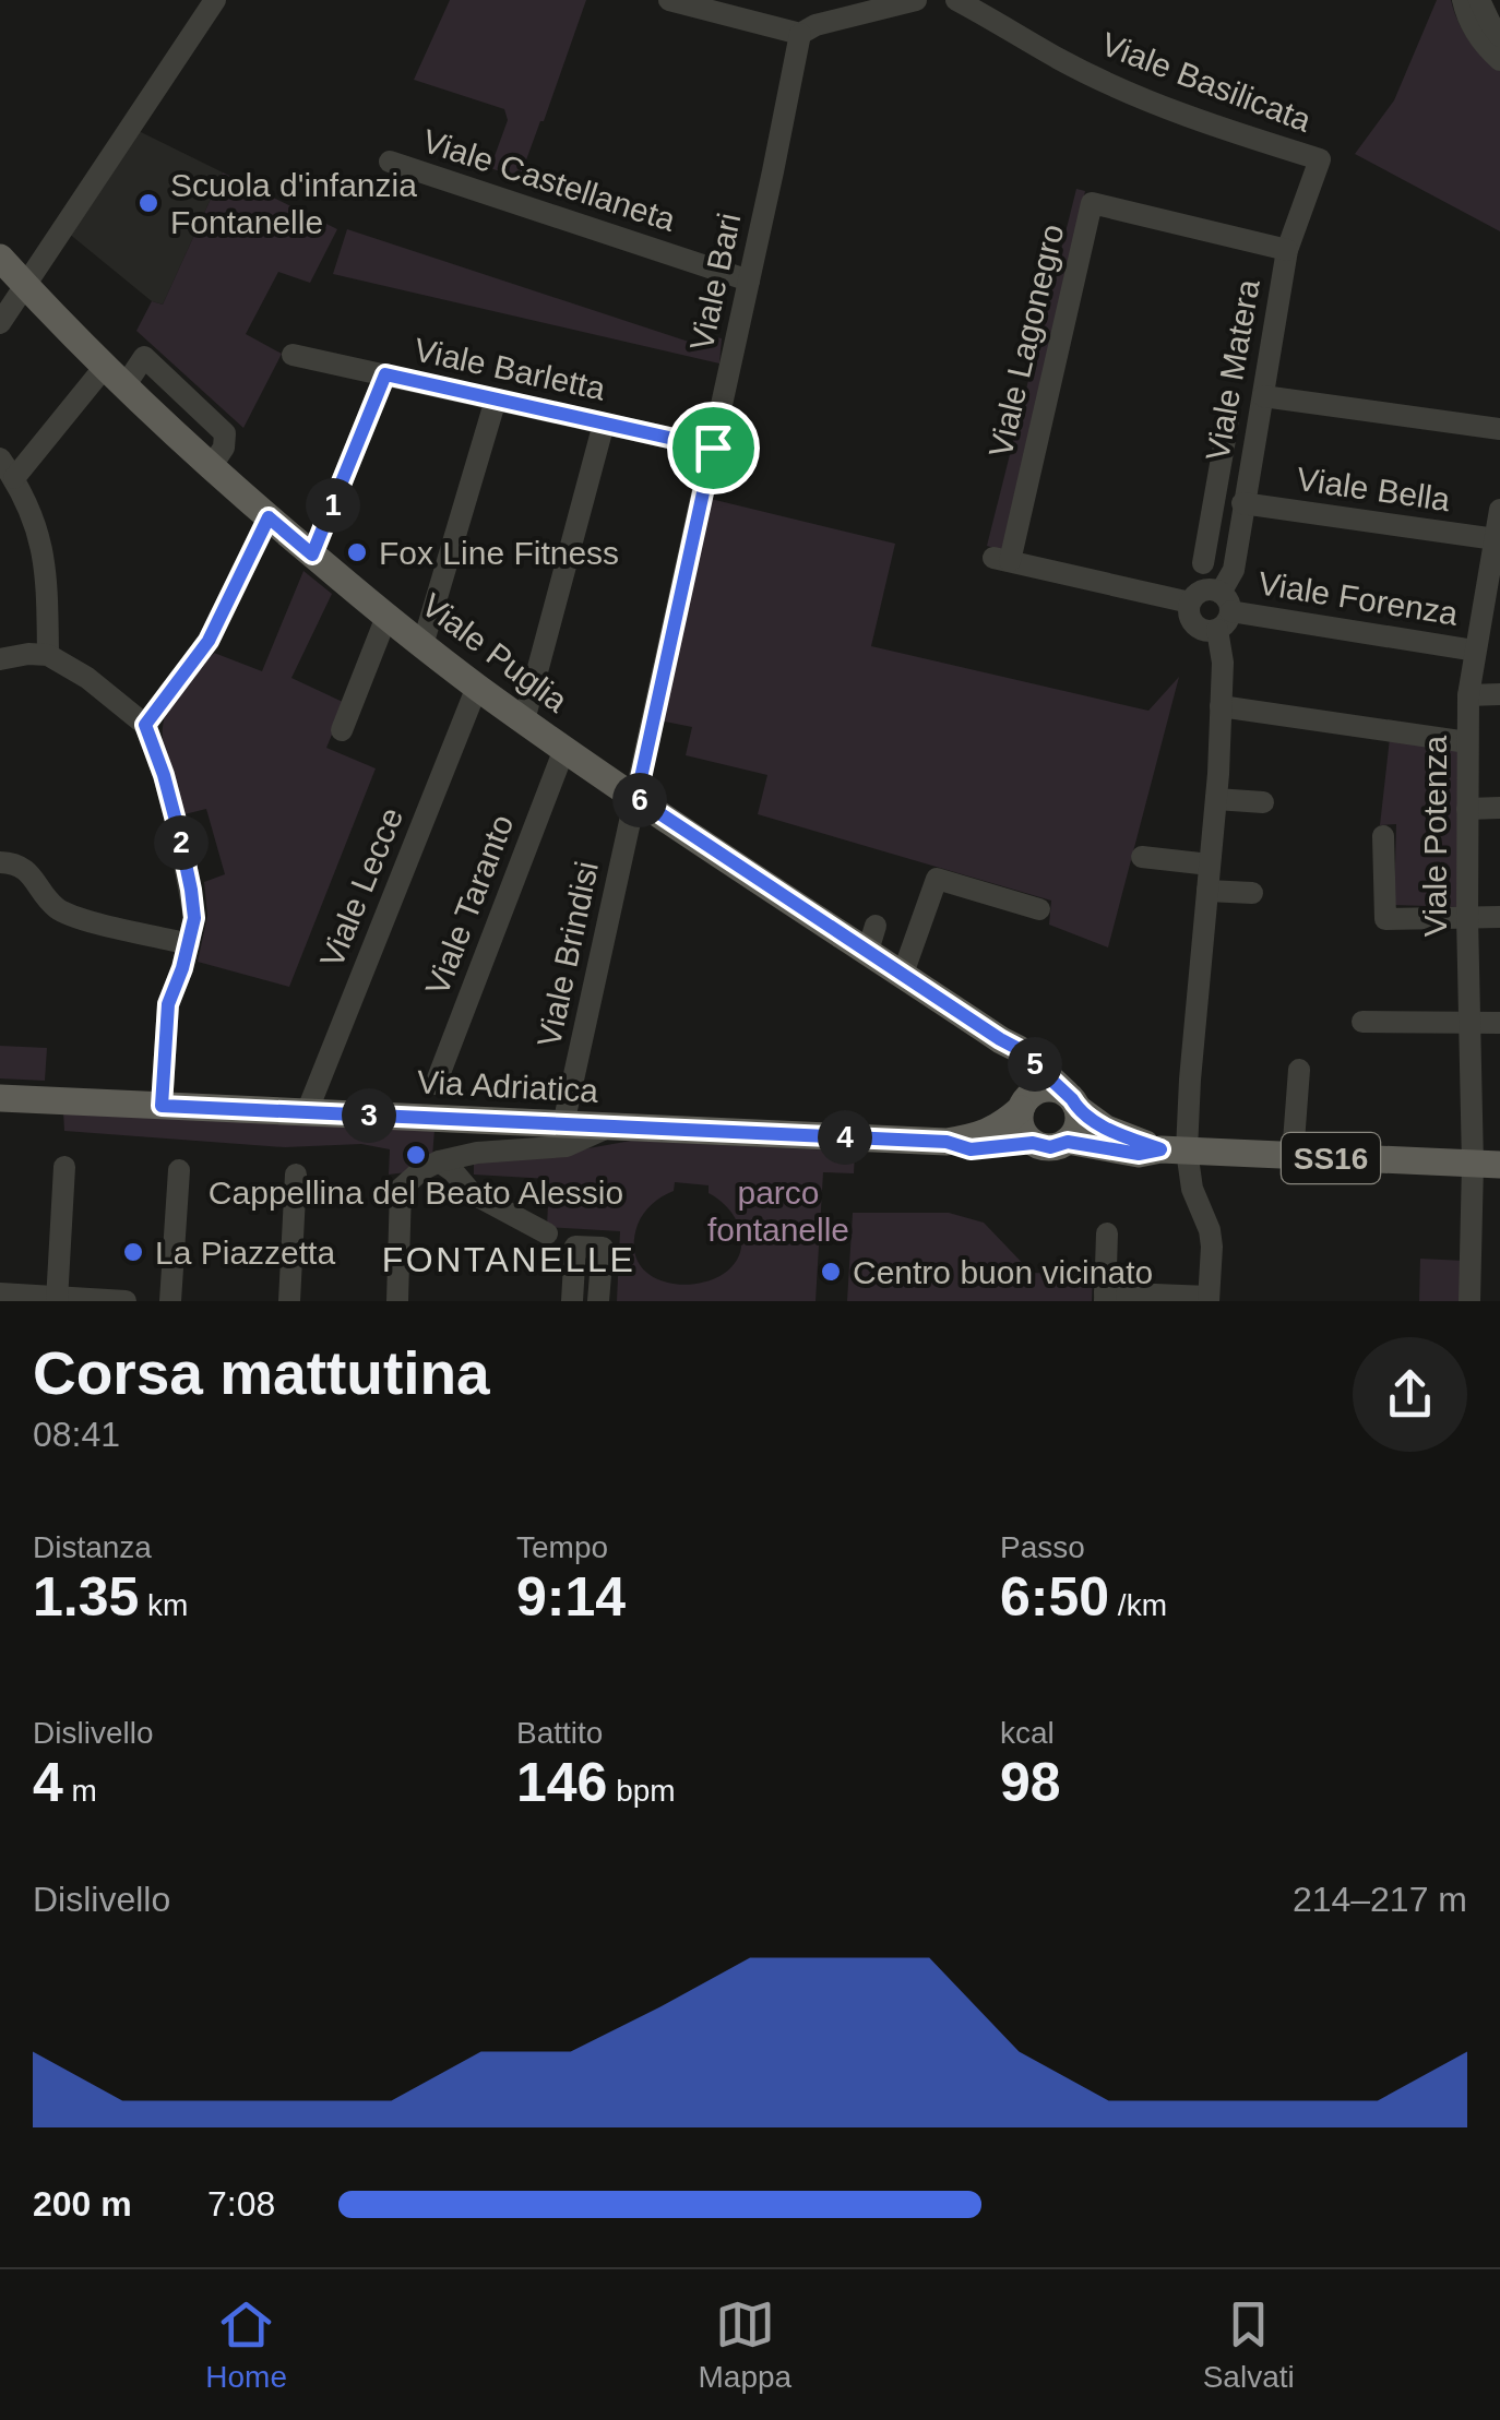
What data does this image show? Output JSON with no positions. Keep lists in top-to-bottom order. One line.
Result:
{"streets":{"main road":["Viale Puglia","Via Adriatica","SS16"],"street":["Viale Basilicata","Viale Castellaneta","Viale Bari","Viale Lagonegro","Viale Barletta","Viale Matera","Viale Bella","Viale Forenza","Viale Potenza","Viale Lecce","Viale Taranto","Viale Brindisi"]},"crossings":[["Viale Basilicata","Viale Matera"],["Viale Castellaneta","Viale Bari"],["Viale Bari","Viale Barletta"],["Viale Bari","Viale Puglia"],["Viale Bari","Viale Brindisi"],["Viale Lagonegro","Viale Matera"],["Viale Lagonegro","Viale Forenza"],["Viale Matera","Viale Bella"],["Viale Matera","Viale Forenza"],["Viale Matera","SS16"],["Viale Bella","Viale Potenza"],["Viale Forenza","Viale Potenza"],["Viale Puglia","Viale Lecce"],["Viale Puglia","Viale Taranto"],["Viale Puglia","Viale Brindisi"],["Viale Puglia","Via Adriatica"],["Viale Puglia","SS16"],["Viale Potenza","SS16"],["Viale Lecce","Via Adriatica"],["Viale Brindisi","Via Adriatica"],["Via Adriatica","SS16"]],"districts":["FONTANELLE"],"parks":["parco fontanelle"],"places":["Scuola d'infanzia Fontanelle","Fox Line Fitness","Cappellina del Beato Alessio","La Piazzetta","Centro buon vicinato"],"page":{"pins":["1","6","2","5","3","4"],"heading":["Corsa mattutina","08:41"],"stats":[["Distanza","1.35 km"],["Tempo","9:14"],["Passo","6:50 /km"],["Dislivello","4 m"],["Battito","146 bpm"],["kcal","98"]],"chart":["Dislivello","214–217 m"],"list":[{"name":"200 m","note":"7:08"}],"tabs":["Home","Mappa","Salvati"]}}
